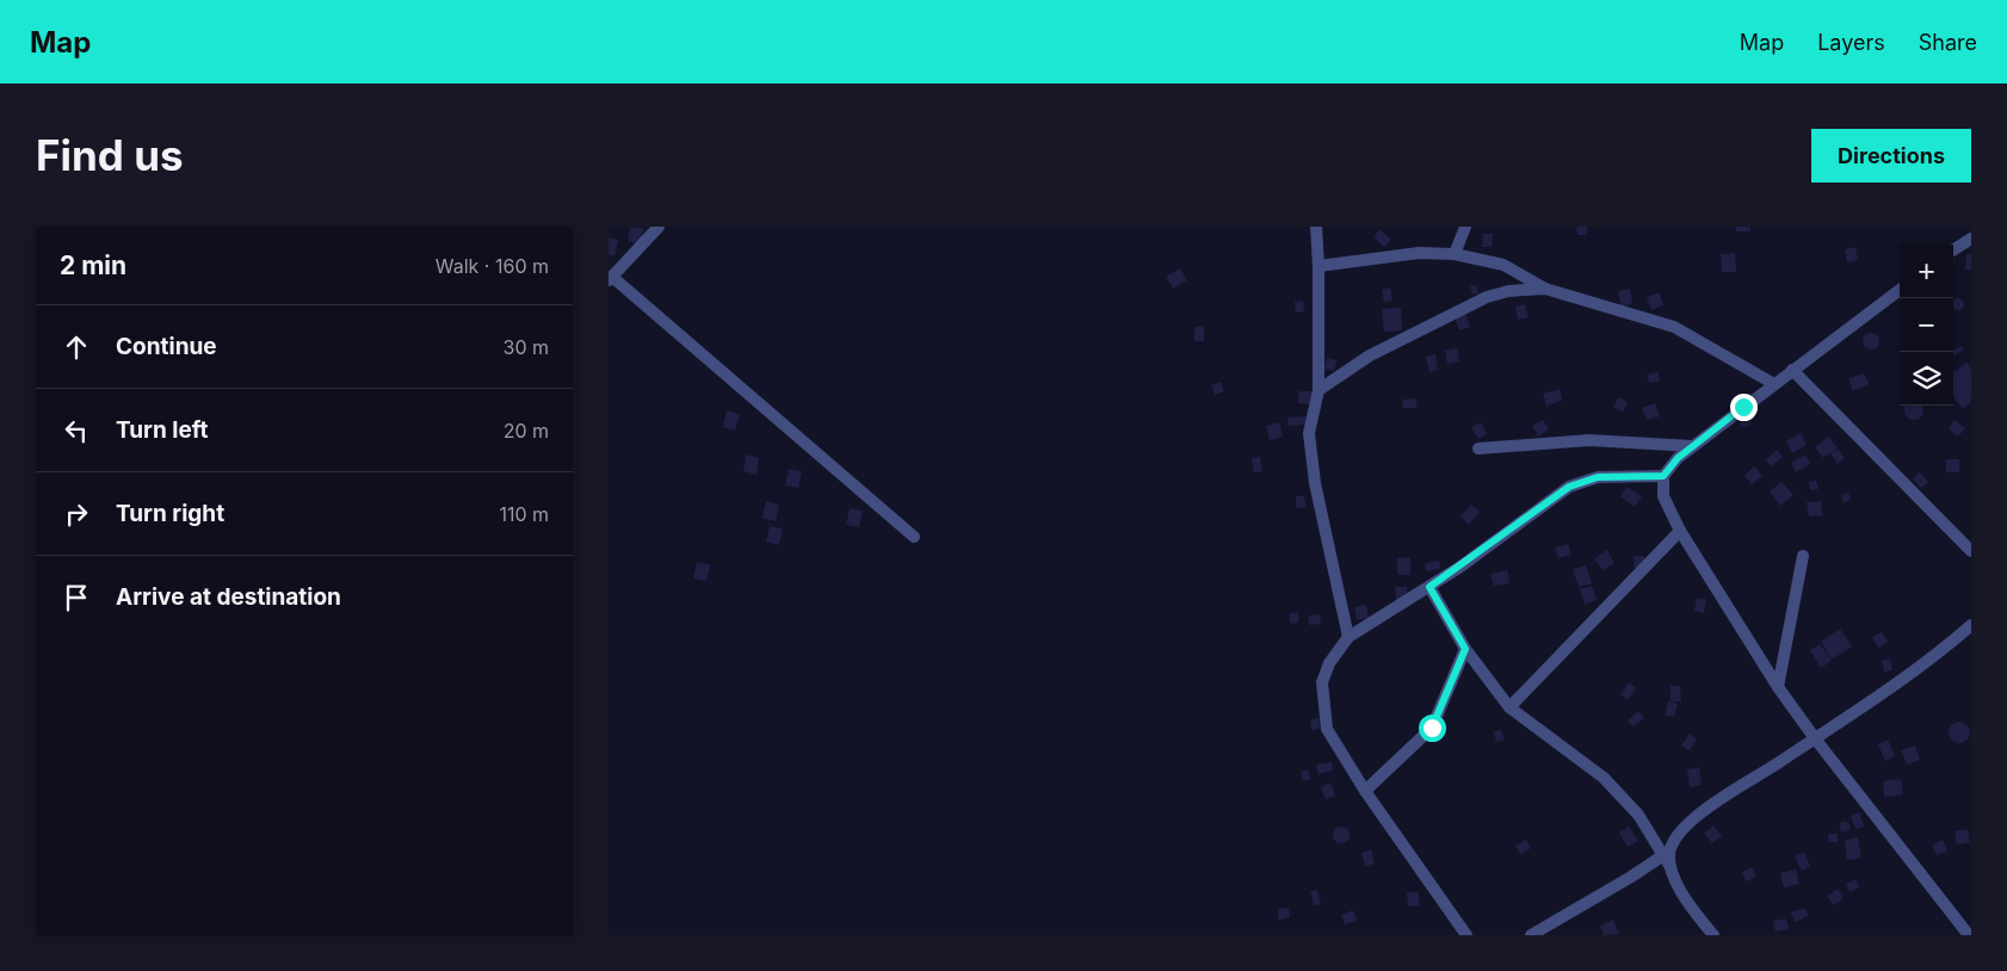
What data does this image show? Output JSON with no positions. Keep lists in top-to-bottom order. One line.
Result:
{"page":{"header":"Map","nav":["Map","Layers","Share"],"buttons":"Directions","title":"Find us","heading":["2 min","Walk · 160 m"],"map_buttons":["+","−"],"list":[["Continue","30 m"],["Turn left","20 m"],["Turn right","110 m"],"Arrive at destination"]}}
